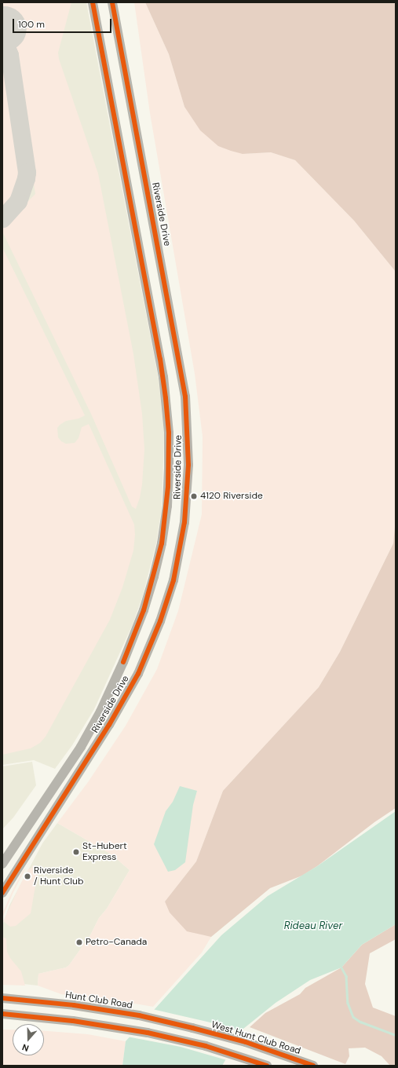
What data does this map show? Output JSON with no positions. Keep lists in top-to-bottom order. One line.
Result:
{"streets":{"main road":["Riverside Drive","Hunt Club Road","West Hunt Club Road"]},"crossings":[["Hunt Club Road","West Hunt Club Road"]],"water":["Rideau River"],"places":["4120 Riverside","St-Hubert Express","Riverside / Hunt Club","Petro-Canada"],"scale_bar":"100 m","north":"bottom"}
